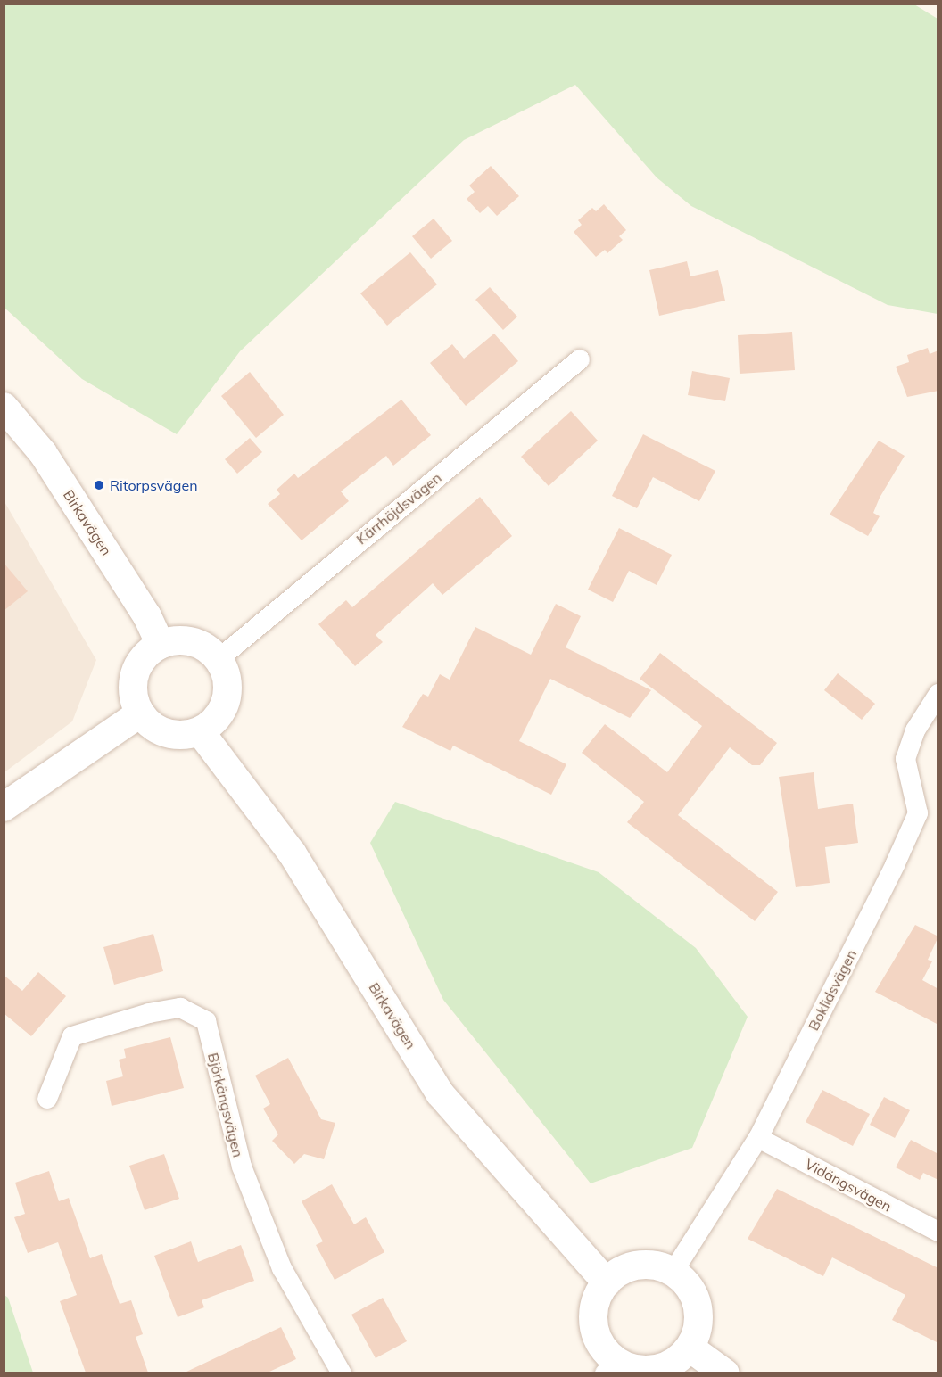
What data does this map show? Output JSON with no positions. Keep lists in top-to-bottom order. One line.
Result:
{"streets":{"street":["Kärrhöjdsvägen","Birkavägen","Boklidsvägen","Björkängsvägen","Vidängsvägen"]},"crossings":[["Kärrhöjdsvägen","Birkavägen"],["Birkavägen","Boklidsvägen"],["Boklidsvägen","Vidängsvägen"]],"places":["Ritorpsvägen"]}
